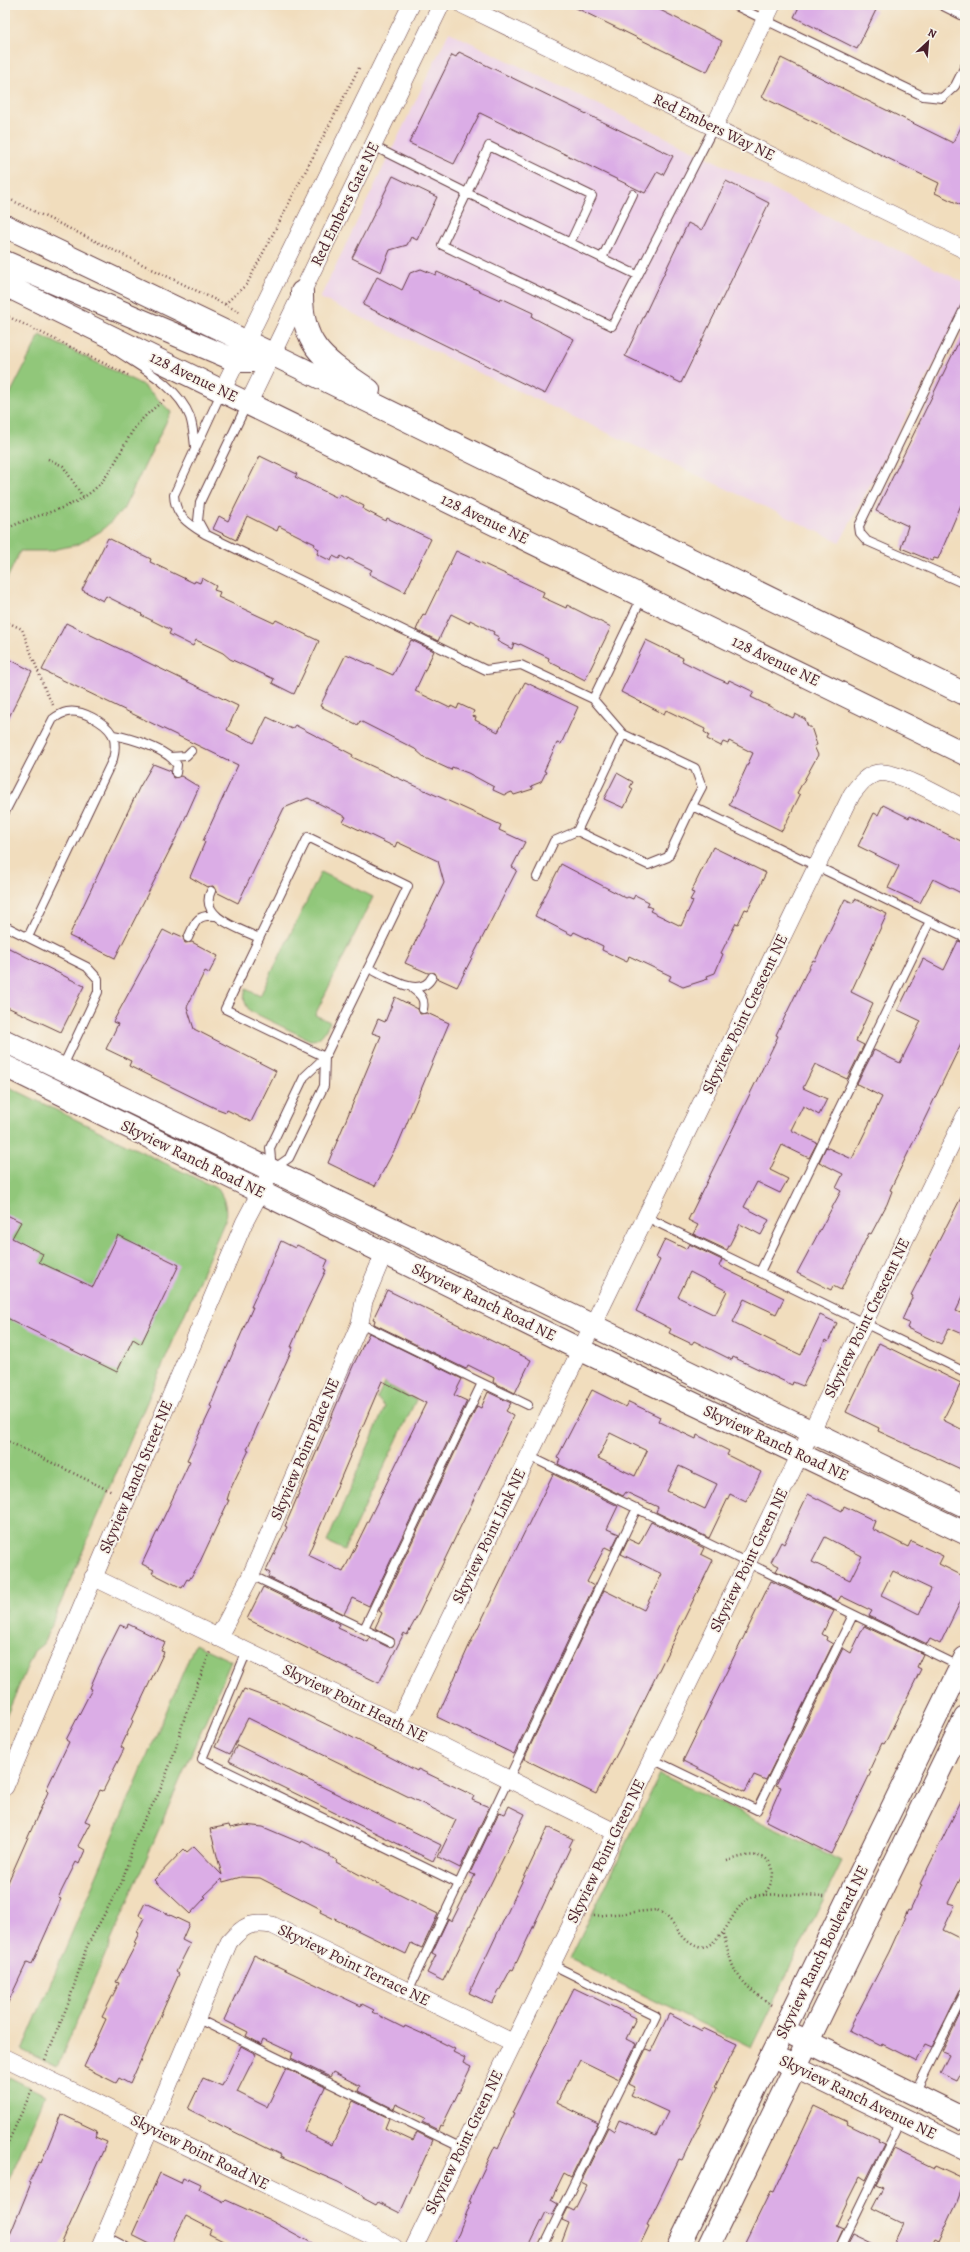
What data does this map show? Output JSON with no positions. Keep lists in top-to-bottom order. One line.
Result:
{"streets":{"street":["Red Embers Way NE","Red Embers Gate NE","128 Avenue NE","Skyview Point Crescent NE","Skyview Ranch Road NE","Skyview Point Place NE","Skyview Ranch Street NE","Skyview Point Link NE","Skyview Point Green NE","Skyview Point Heath NE","Skyview Ranch Boulevard NE","Skyview Point Terrace NE","Skyview Ranch Avenue NE","Skyview Point Road NE"]},"crossings":[["Red Embers Gate NE","128 Avenue NE"],["Skyview Point Crescent NE","Skyview Ranch Road NE"],["Skyview Point Crescent NE","Skyview Point Link NE"],["Skyview Point Crescent NE","Skyview Point Green NE"],["Skyview Ranch Road NE","Skyview Point Place NE"],["Skyview Ranch Road NE","Skyview Ranch Street NE"],["Skyview Ranch Road NE","Skyview Point Link NE"],["Skyview Ranch Road NE","Skyview Point Green NE"],["Skyview Point Place NE","Skyview Point Heath NE"],["Skyview Ranch Street NE","Skyview Point Heath NE"],["Skyview Point Link NE","Skyview Point Heath NE"],["Skyview Point Green NE","Skyview Point Heath NE"],["Skyview Point Green NE","Skyview Point Terrace NE"],["Skyview Ranch Boulevard NE","Skyview Ranch Avenue NE"],["Skyview Point Terrace NE","Skyview Point Road NE"]],"north":"top right"}
